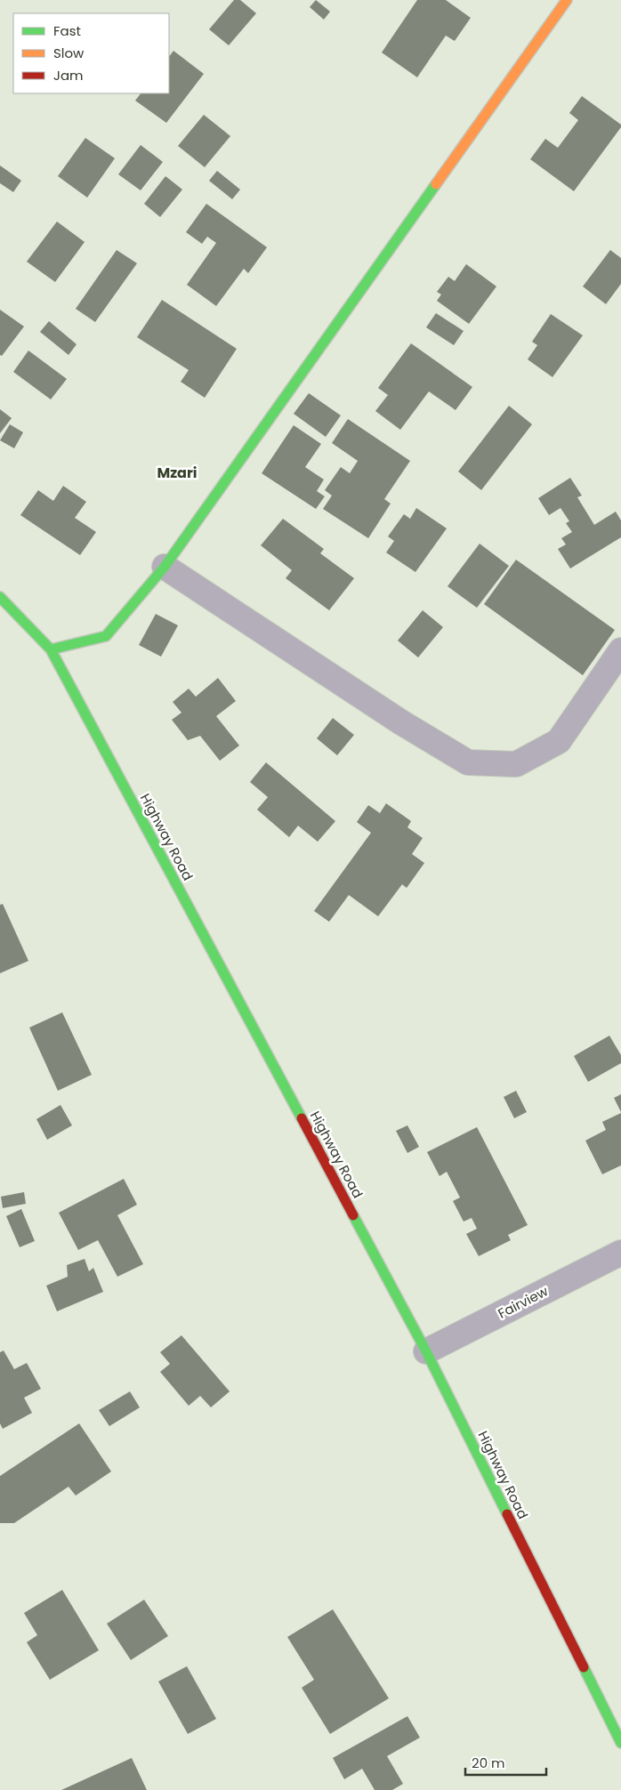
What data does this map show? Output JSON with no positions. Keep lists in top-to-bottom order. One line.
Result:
{"streets":{"street":["Highway Road","Fairview"]},"crossings":[["Highway Road","Fairview"]],"districts":["Mzari"],"legend":["Fast","Slow","Jam"],"scale_bar":"20 m"}
